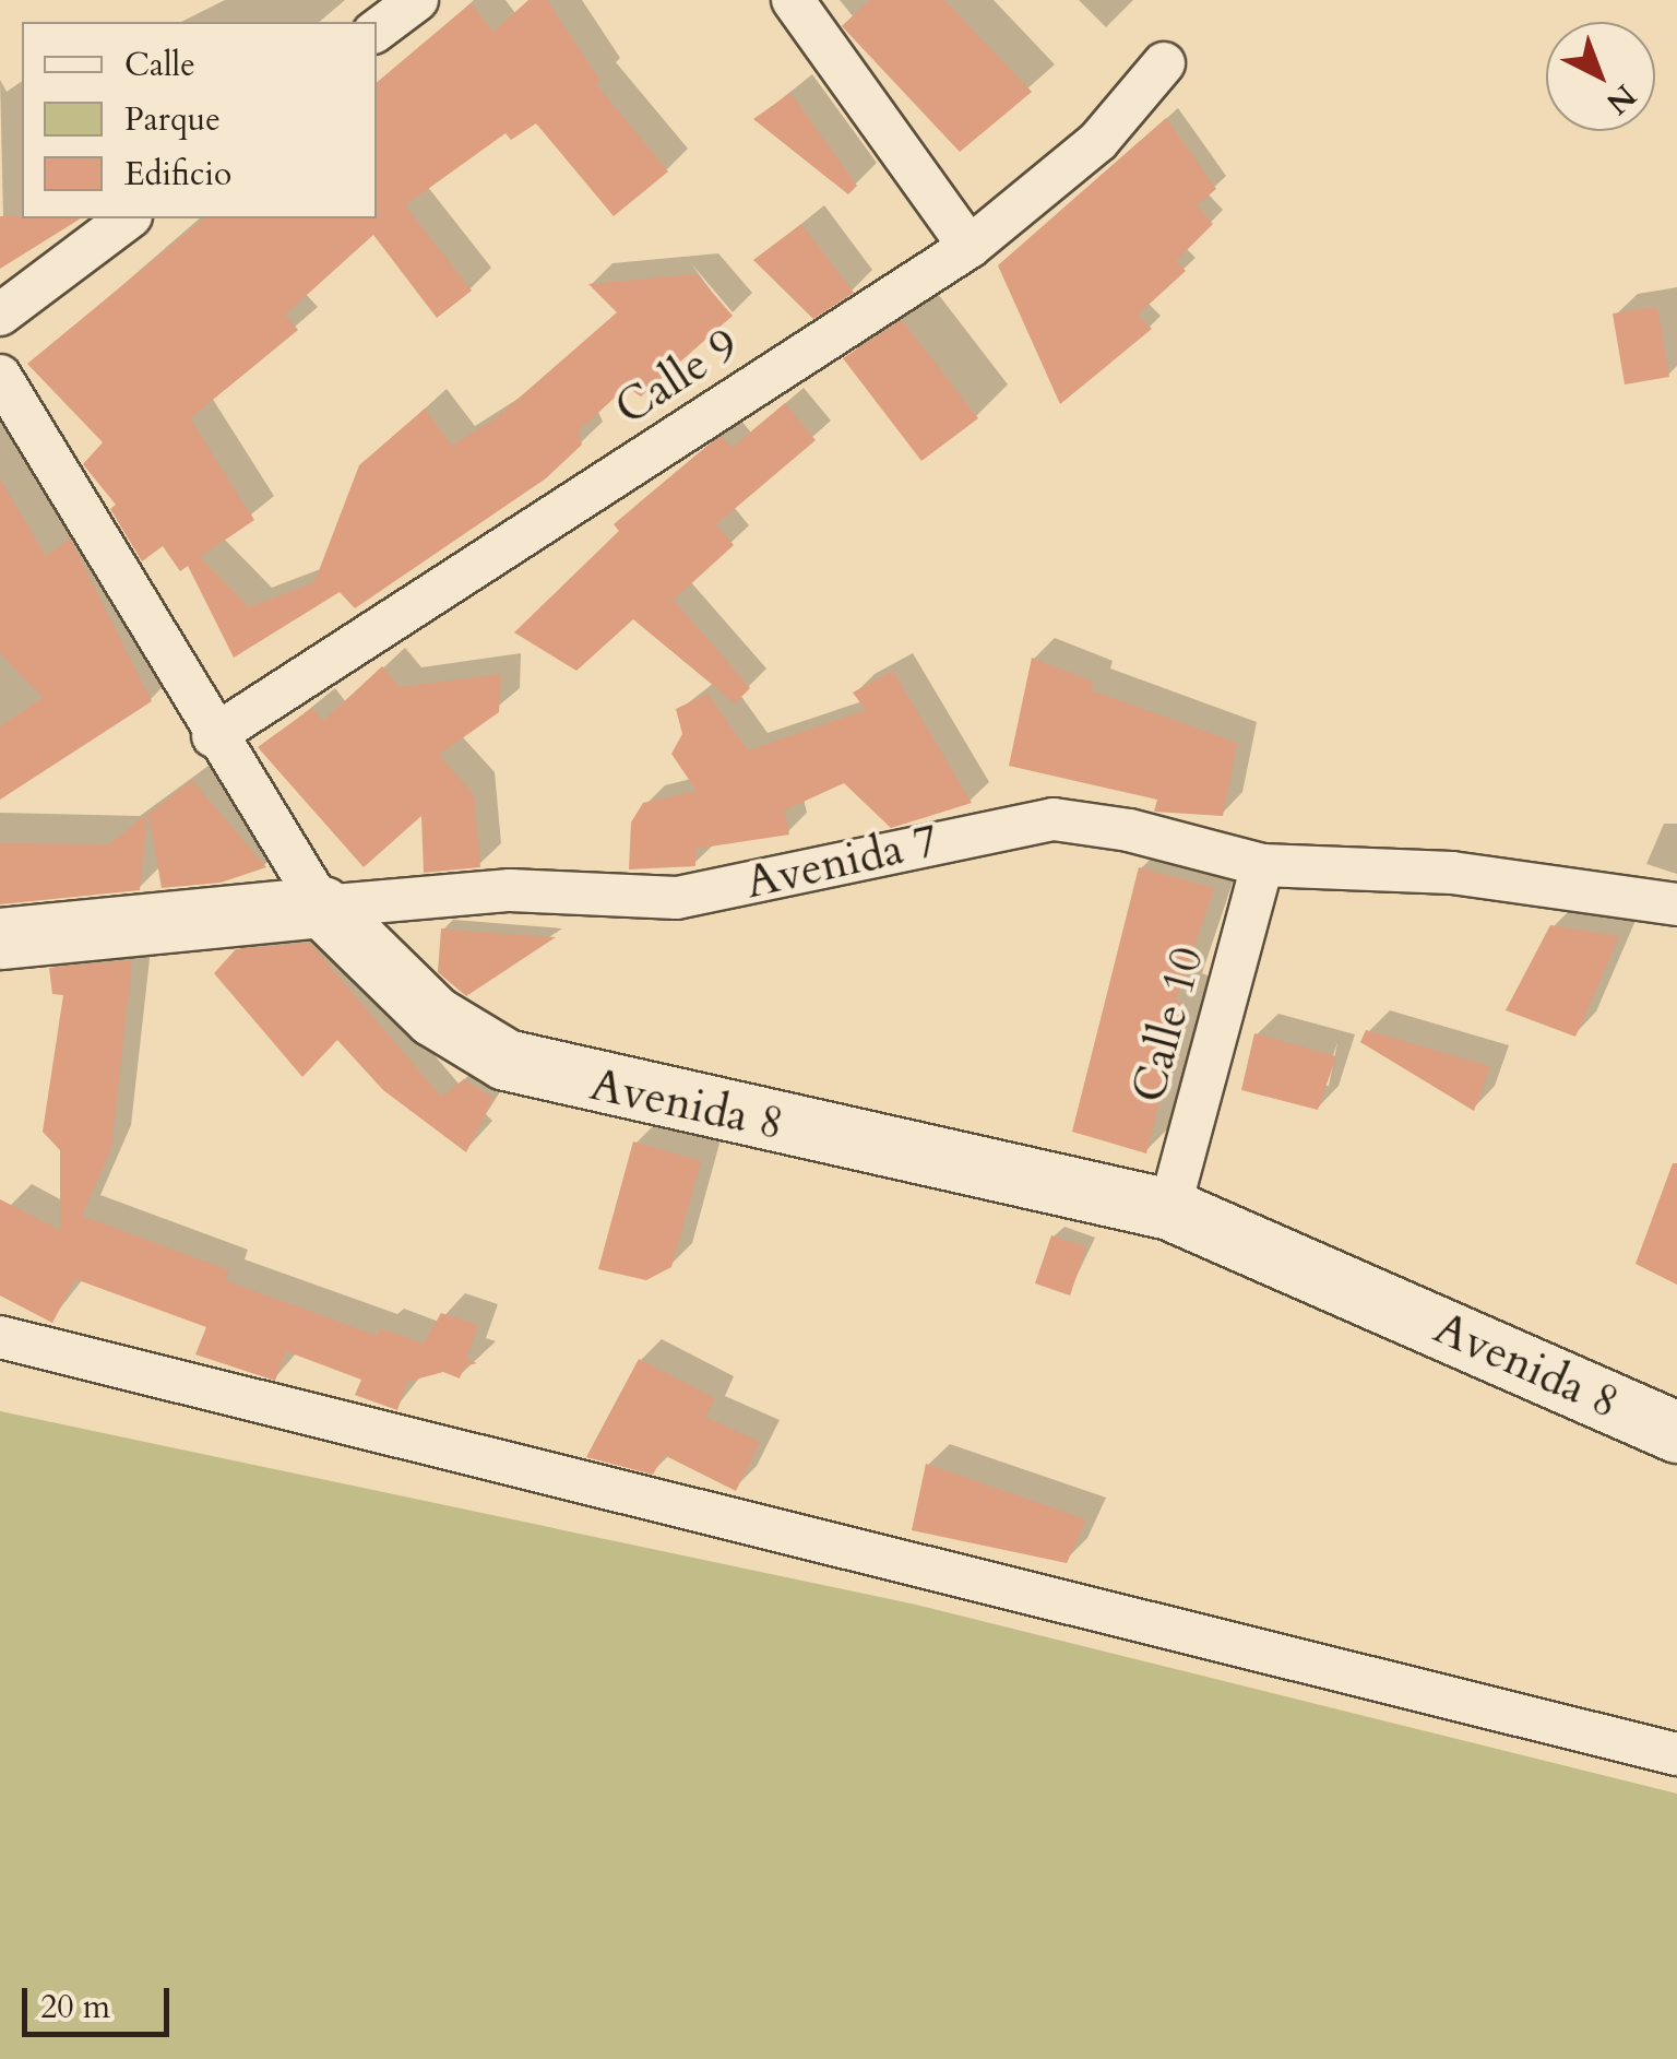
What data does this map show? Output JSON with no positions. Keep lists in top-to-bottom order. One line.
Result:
{"streets":{"street":["Calle 9","Avenida 7","Calle 10","Avenida 8"]},"crossings":[["Calle 9","Avenida 8"],["Avenida 7","Calle 10"],["Avenida 7","Avenida 8"],["Calle 10","Avenida 8"]],"legend":["Calle","Parque","Edificio"],"scale_bar":"20 m","north":"bottom right"}
